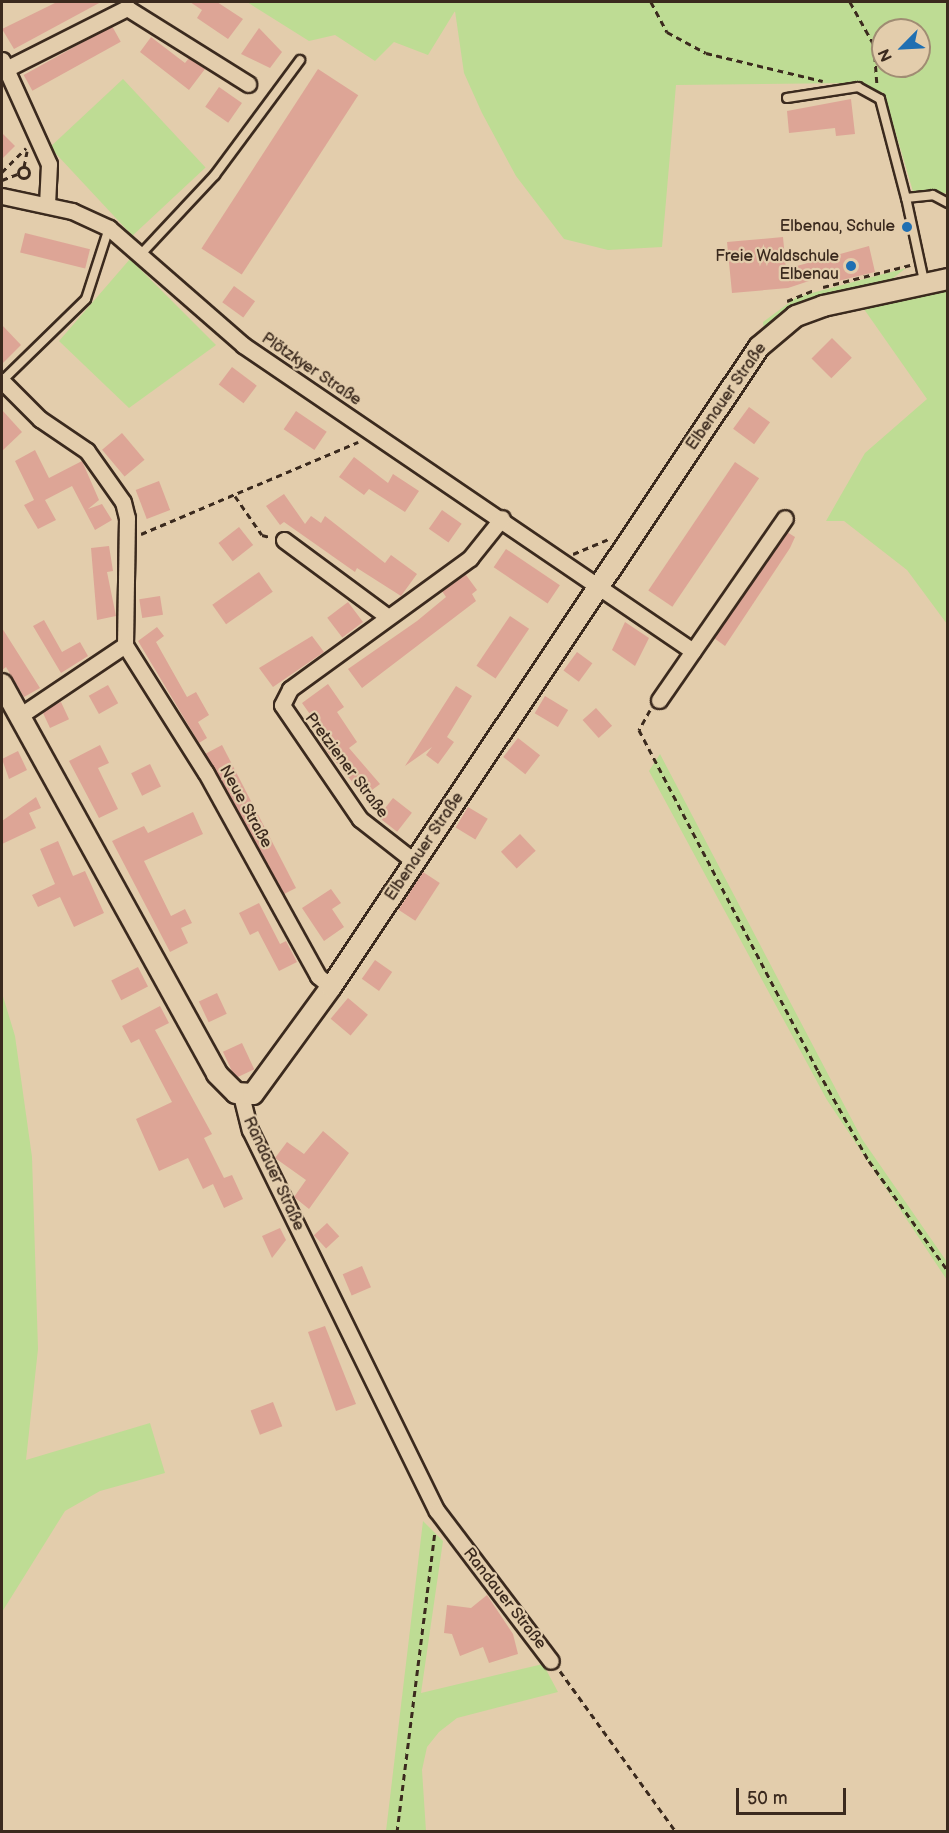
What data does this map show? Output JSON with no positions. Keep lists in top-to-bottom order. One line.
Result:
{"streets":{"street":["Plötzkyer Straße","Elbenauer Straße","Pretziener Straße","Neue Straße","Randauer Straße"]},"crossings":[["Plötzkyer Straße","Elbenauer Straße"],["Plötzkyer Straße","Pretziener Straße"],["Elbenauer Straße","Pretziener Straße"],["Elbenauer Straße","Neue Straße"],["Elbenauer Straße","Randauer Straße"]],"places":["Elbenau, Schule","Freie Waldschule Elbenau"],"scale_bar":"50 m","north":"bottom left"}
